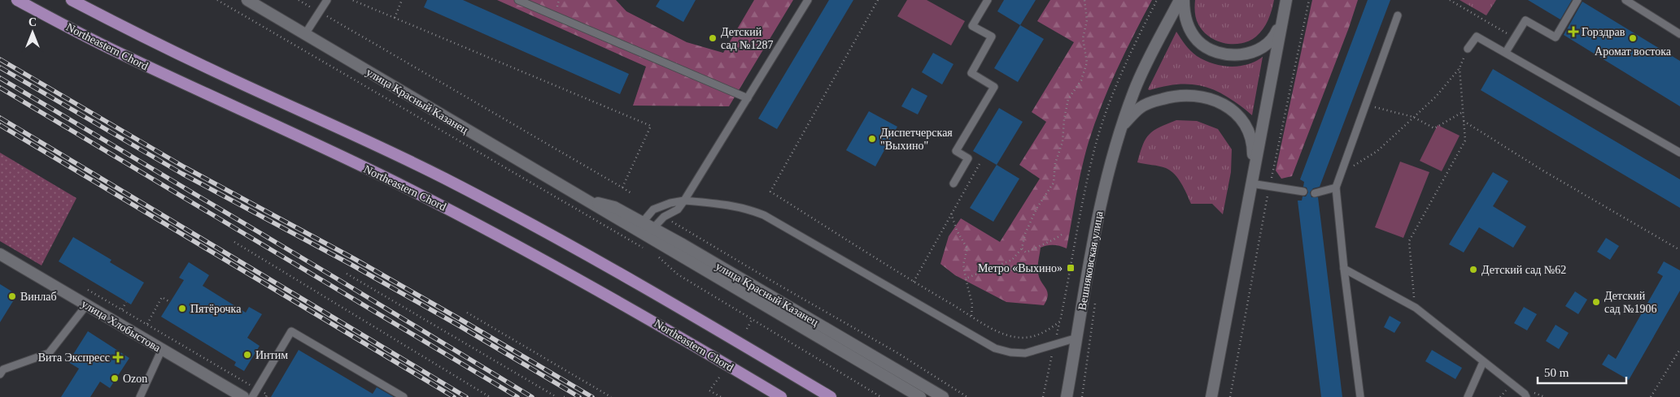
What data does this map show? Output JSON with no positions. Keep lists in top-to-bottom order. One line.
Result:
{"streets":{"main road":["Northeastern Chord"],"street":["улица Красный Казанец","Вешняковская улица","улица Хлобыстова"]},"places":{"health":["Горздрав","Вита Экспресс"],"other":["Детский сад №1287","Аромат востока","Диспетчерская \"Выхино\"","Детский сад №62","Винлаб","Детский сад №1906","Пятёрочка","Интим","Ozon"],"transit":["Метро «Выхино»"]},"scale_bar":"50 m","north":"top"}
